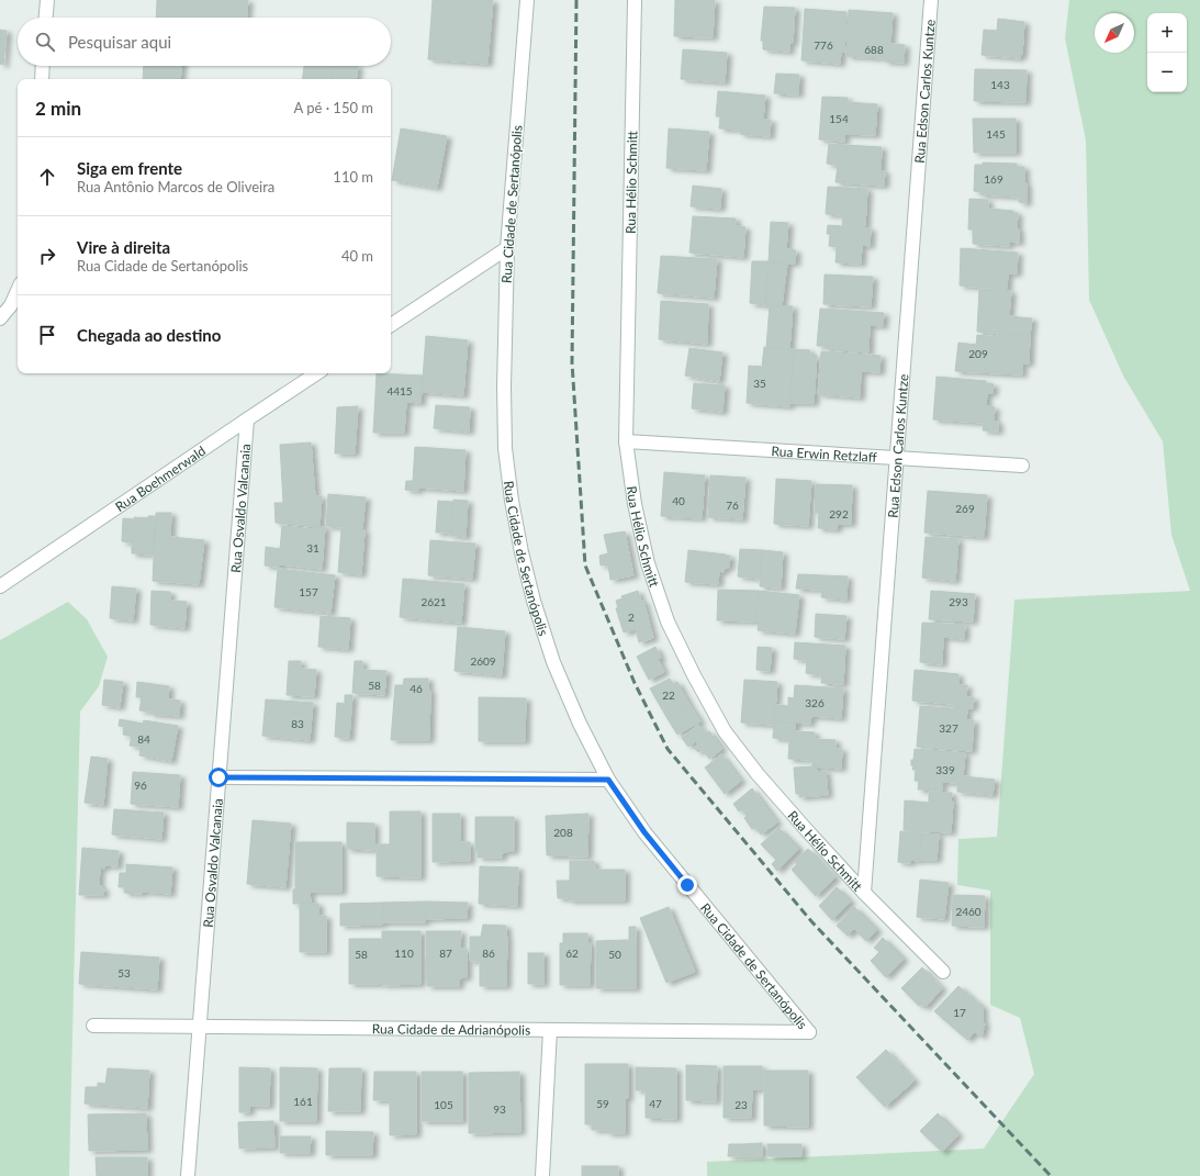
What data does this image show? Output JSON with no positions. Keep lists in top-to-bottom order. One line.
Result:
{"streets":{"street":["Rua Edson Carlos Kuntze","Rua Hélio Schmitt","Rua Cidade de Sertanópolis","Rua Erwin Retzlaff","Rua Boehmerwald","Rua Osvaldo Valcanaia","Rua Cidade de Adrianópolis"]},"crossings":[["Rua Edson Carlos Kuntze","Rua Hélio Schmitt"],["Rua Edson Carlos Kuntze","Rua Erwin Retzlaff"],["Rua Hélio Schmitt","Rua Erwin Retzlaff"],["Rua Cidade de Sertanópolis","Rua Cidade de Adrianópolis"],["Rua Boehmerwald","Rua Osvaldo Valcanaia"],["Rua Osvaldo Valcanaia","Rua Cidade de Adrianópolis"]],"house_numbers":["776","688","143","154","145","169","209","35","4415","40","76","269","292","31","157","2621","293","2","2609","58","46","22","326","83","327","84","339","96","208","2460","110","87","86","62","58","50","53","17","161","59","47","105","23","93"],"north":"bottom left","page":{"map_buttons":["+","−"],"search":"Pesquisar aqui","heading":["2 min","A pé · 150 m"],"list":[["Siga em frente","Rua Antônio Marcos de Oliveira","110 m"],["Vire à direita","Rua Cidade de Sertanópolis","40 m"],"Chegada ao destino"]}}
